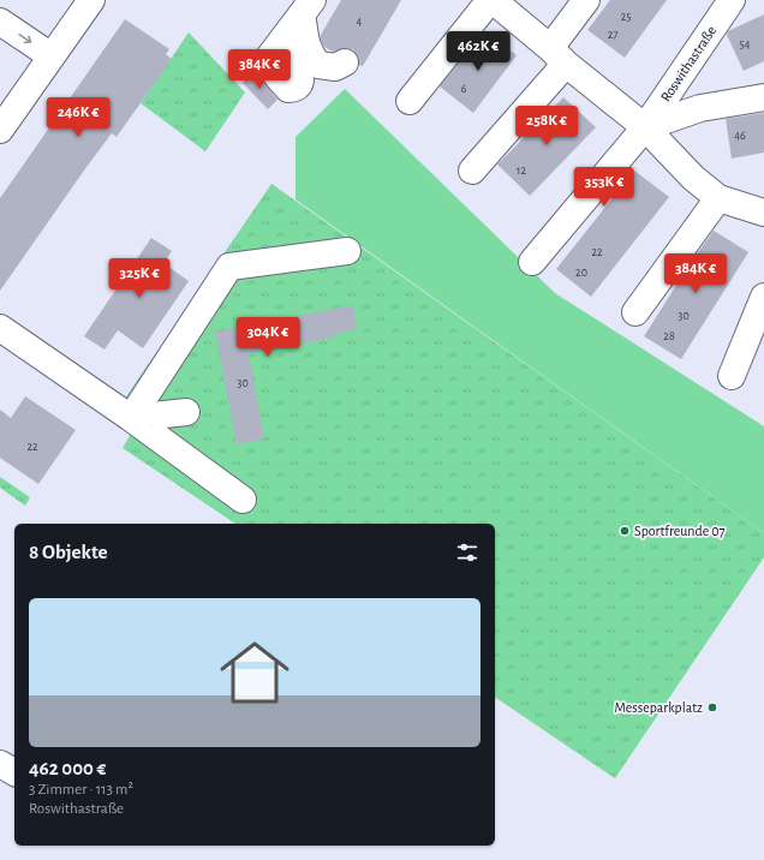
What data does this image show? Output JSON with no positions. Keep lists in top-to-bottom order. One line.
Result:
{"streets":{"street":["Roswithastraße"]},"places":["Sportfreunde 07","Messeparkplatz"],"house_numbers":["25","4","27","54","6","46","12","22","20","30","28","30","22"],"page":{"price":["462K €","384K €","246K €","258K €","353K €","384K €","325K €","304K €"],"heading":"8 Objekte","list":[{"name":"462 000 €","note":"3 Zimmer · 113 m² · Roswithastraße"}]}}
